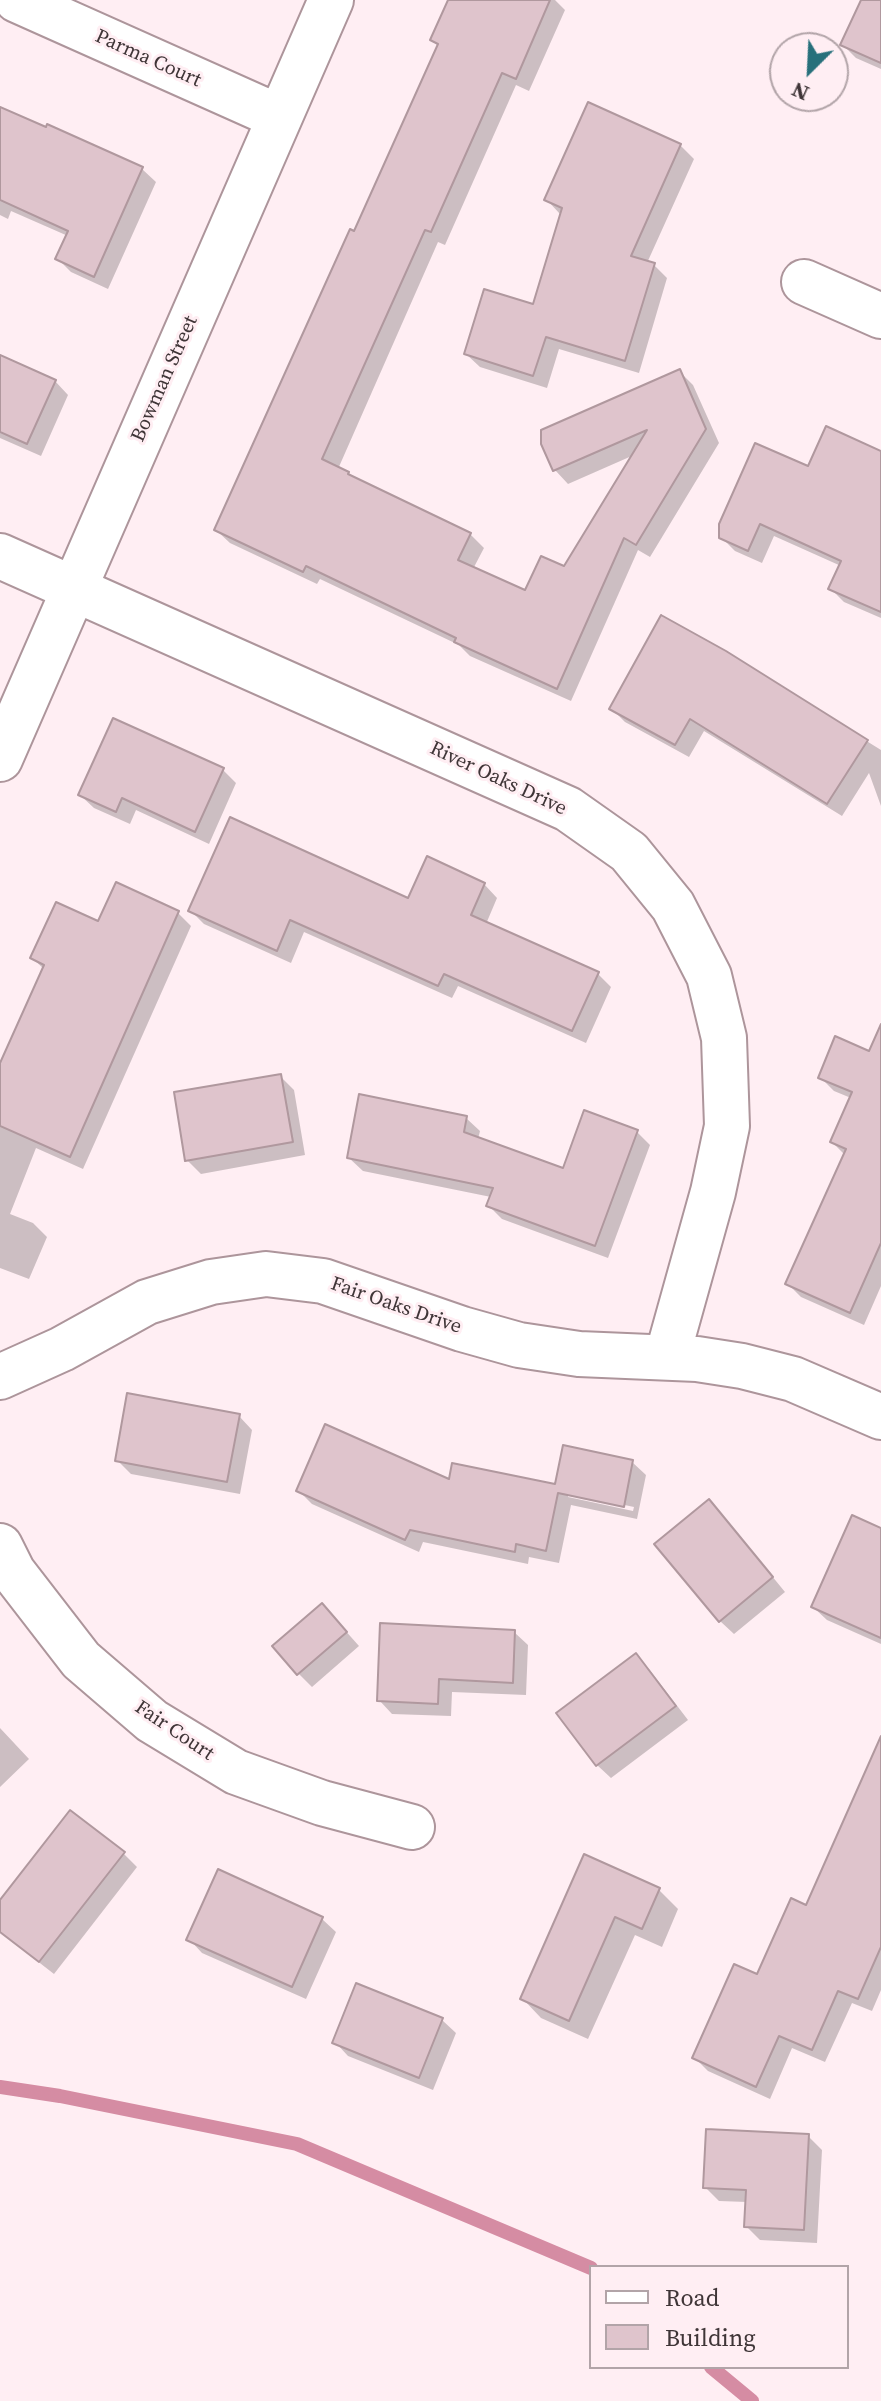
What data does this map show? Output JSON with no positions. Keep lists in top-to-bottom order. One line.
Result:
{"streets":{"street":["Parma Court","Bowman Street","River Oaks Drive","Fair Oaks Drive","Fair Court"]},"crossings":[["Parma Court","Bowman Street"],["Bowman Street","River Oaks Drive"],["River Oaks Drive","Fair Oaks Drive"]],"legend":["Road","Building"],"north":"bottom left"}
